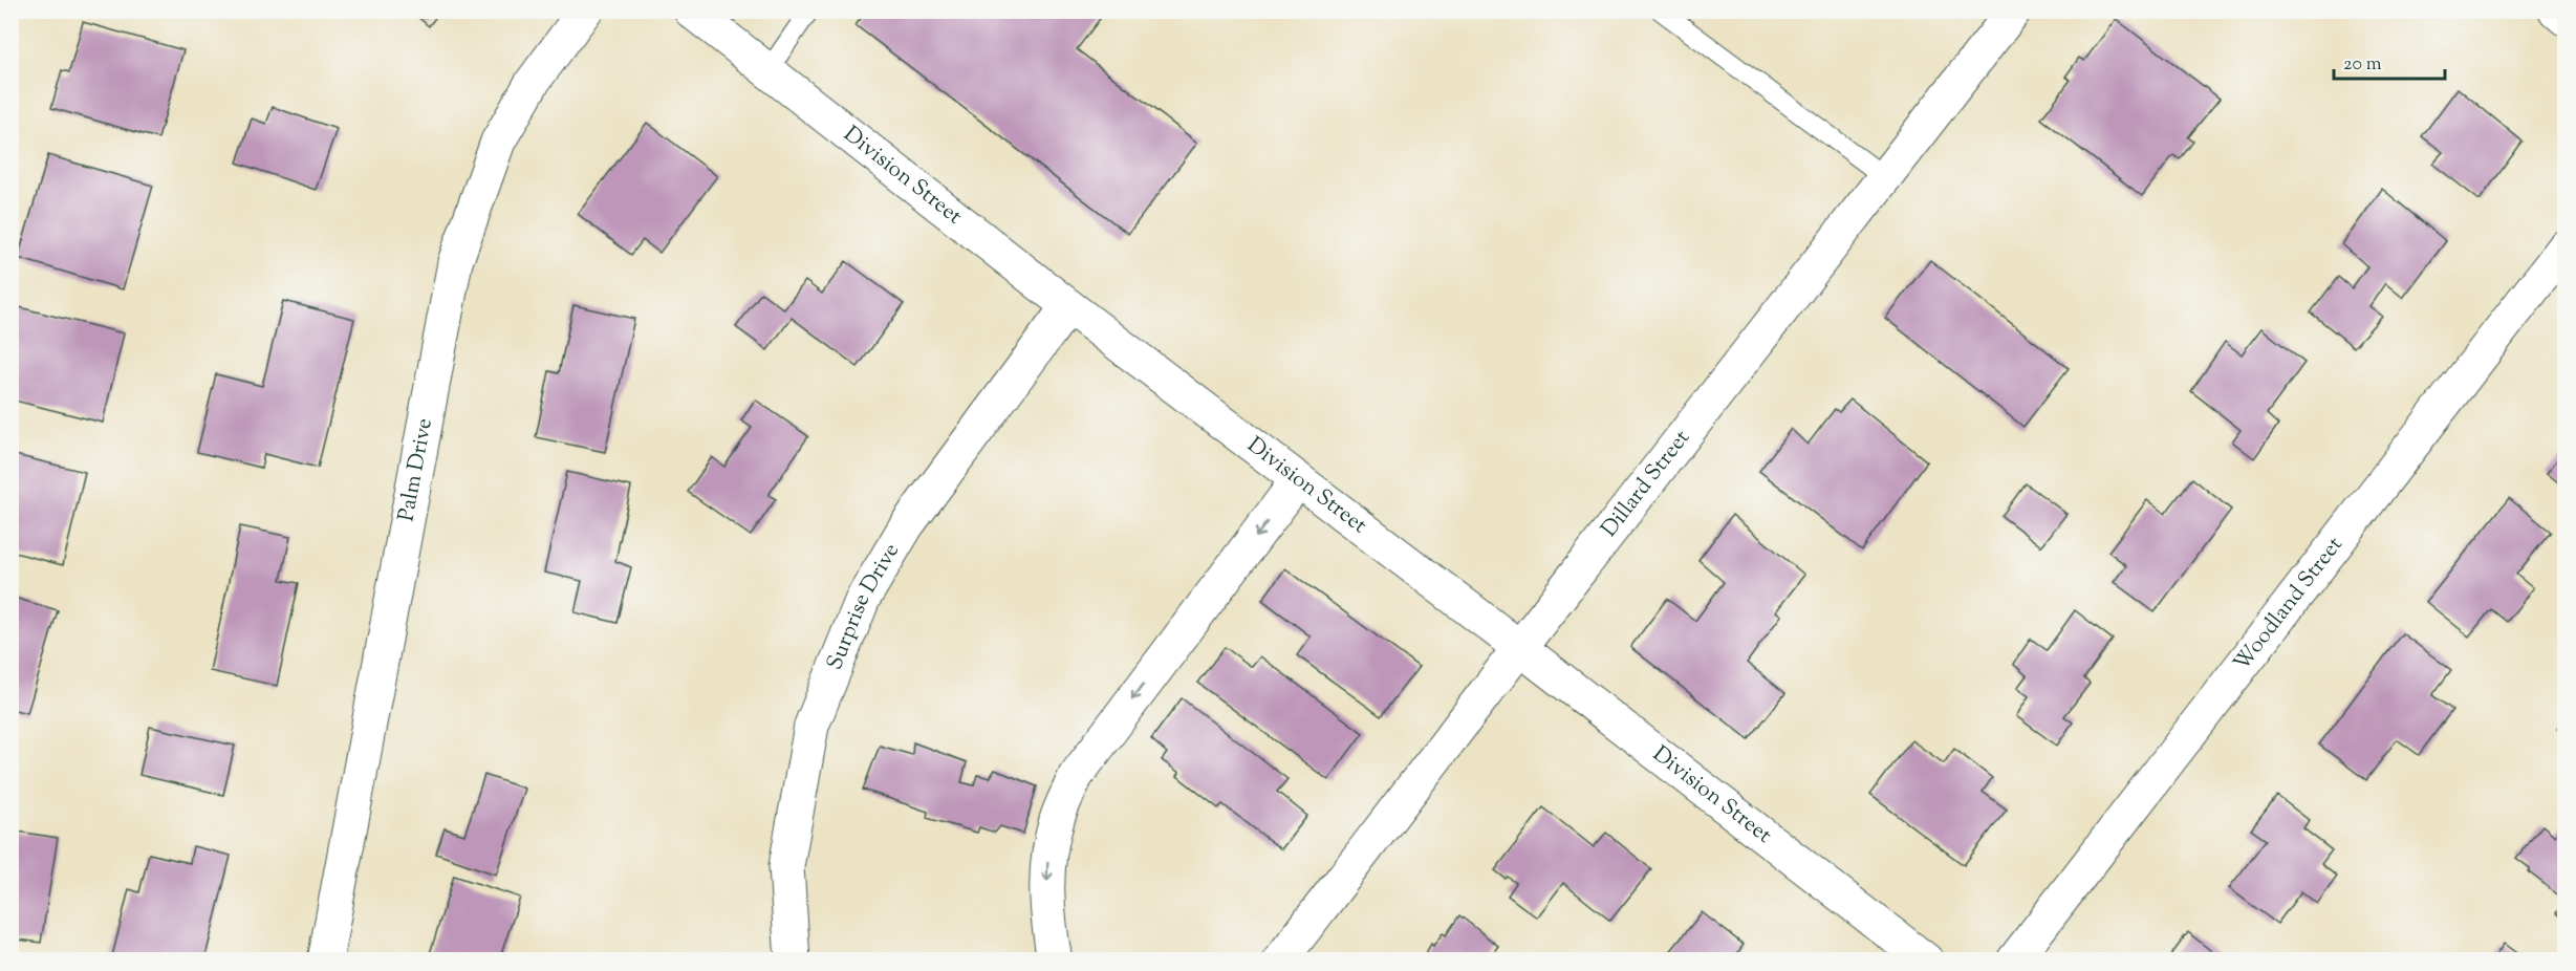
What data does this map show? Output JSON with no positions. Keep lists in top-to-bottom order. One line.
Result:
{"streets":{"street":["Division Street","Palm Drive","Dillard Street","Woodland Street","Surprise Drive"]},"crossings":[["Division Street","Dillard Street"],["Division Street","Surprise Drive"]],"scale_bar":"20 m"}
